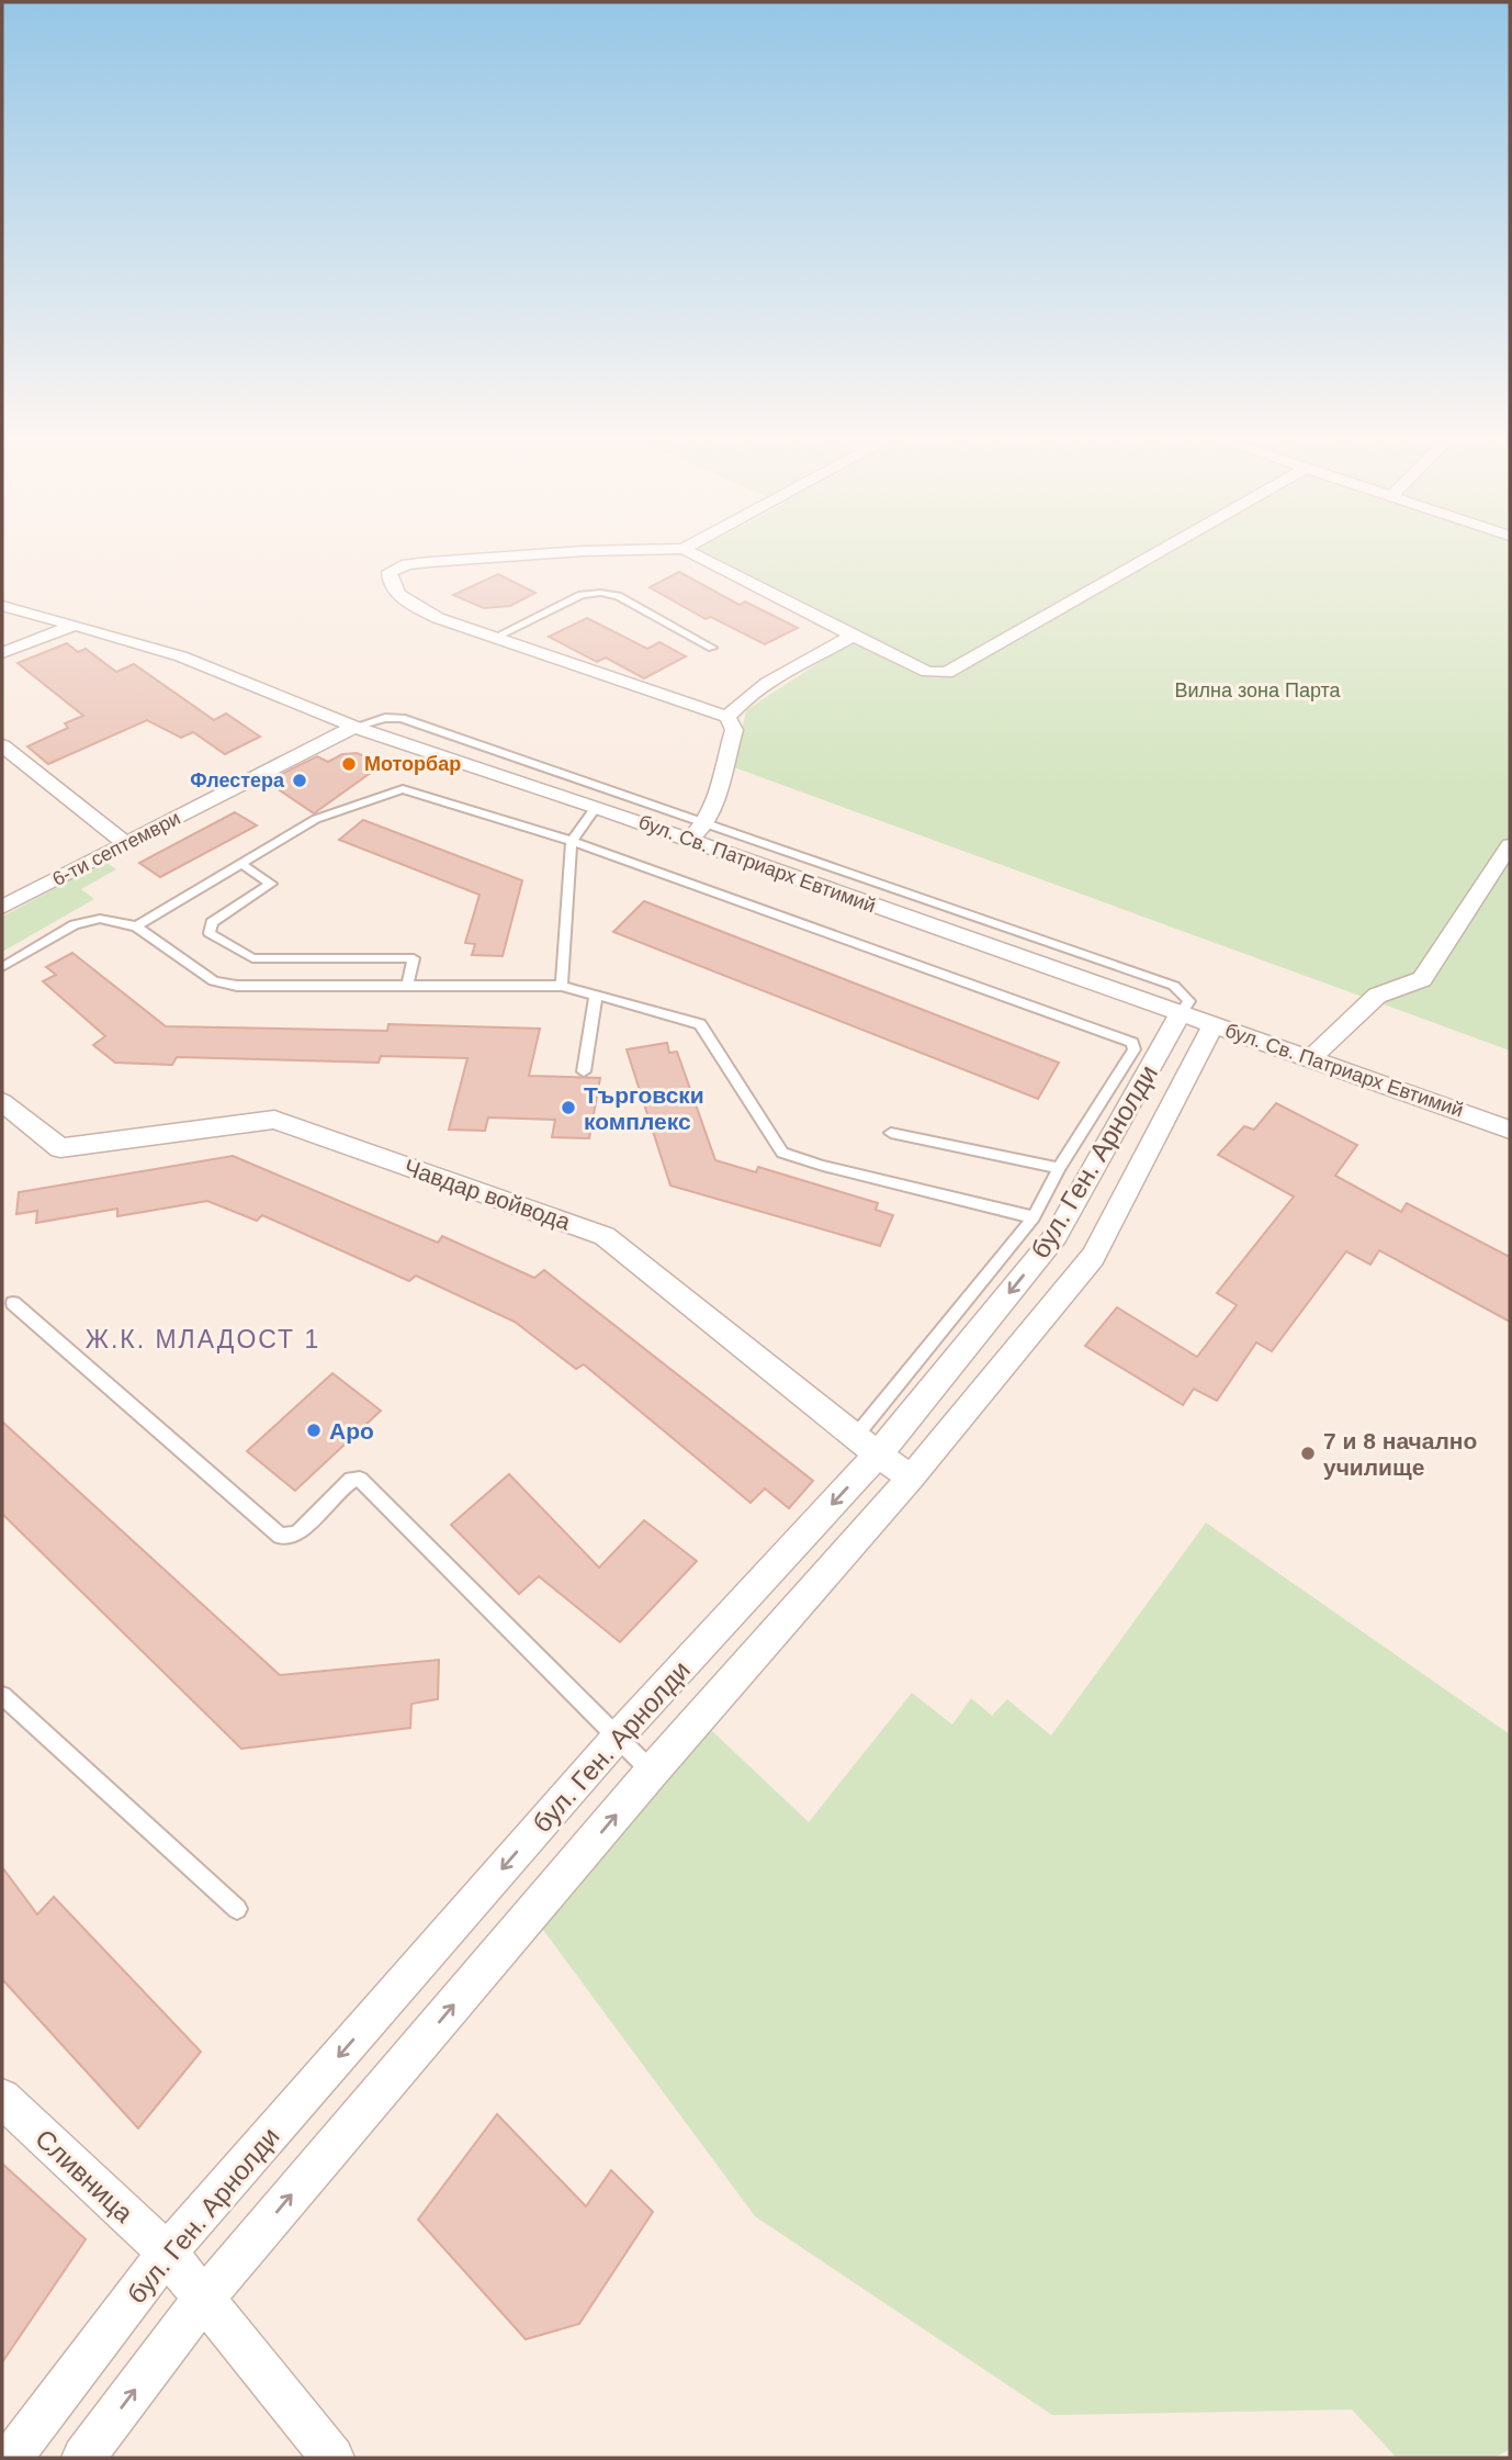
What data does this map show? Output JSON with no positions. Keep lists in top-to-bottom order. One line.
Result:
{"streets":{"street":["6-ти септември","бул. Св. Патриарх Евтимий","бул. Ген. Арнолди","Чавдар войвода","Сливница"]},"crossings":[["6-ти септември","бул. Св. Патриарх Евтимий"],["бул. Св. Патриарх Евтимий","бул. Ген. Арнолди"],["бул. Ген. Арнолди","Чавдар войвода"],["бул. Ген. Арнолди","Сливница"]],"districts":["Ж.К. МЛАДОСТ 1"],"parks":["Вилна зона Парта"],"places":["Моторбар","Флестера","Търговски комплекс","Аро","7 и 8 начално училище"]}
